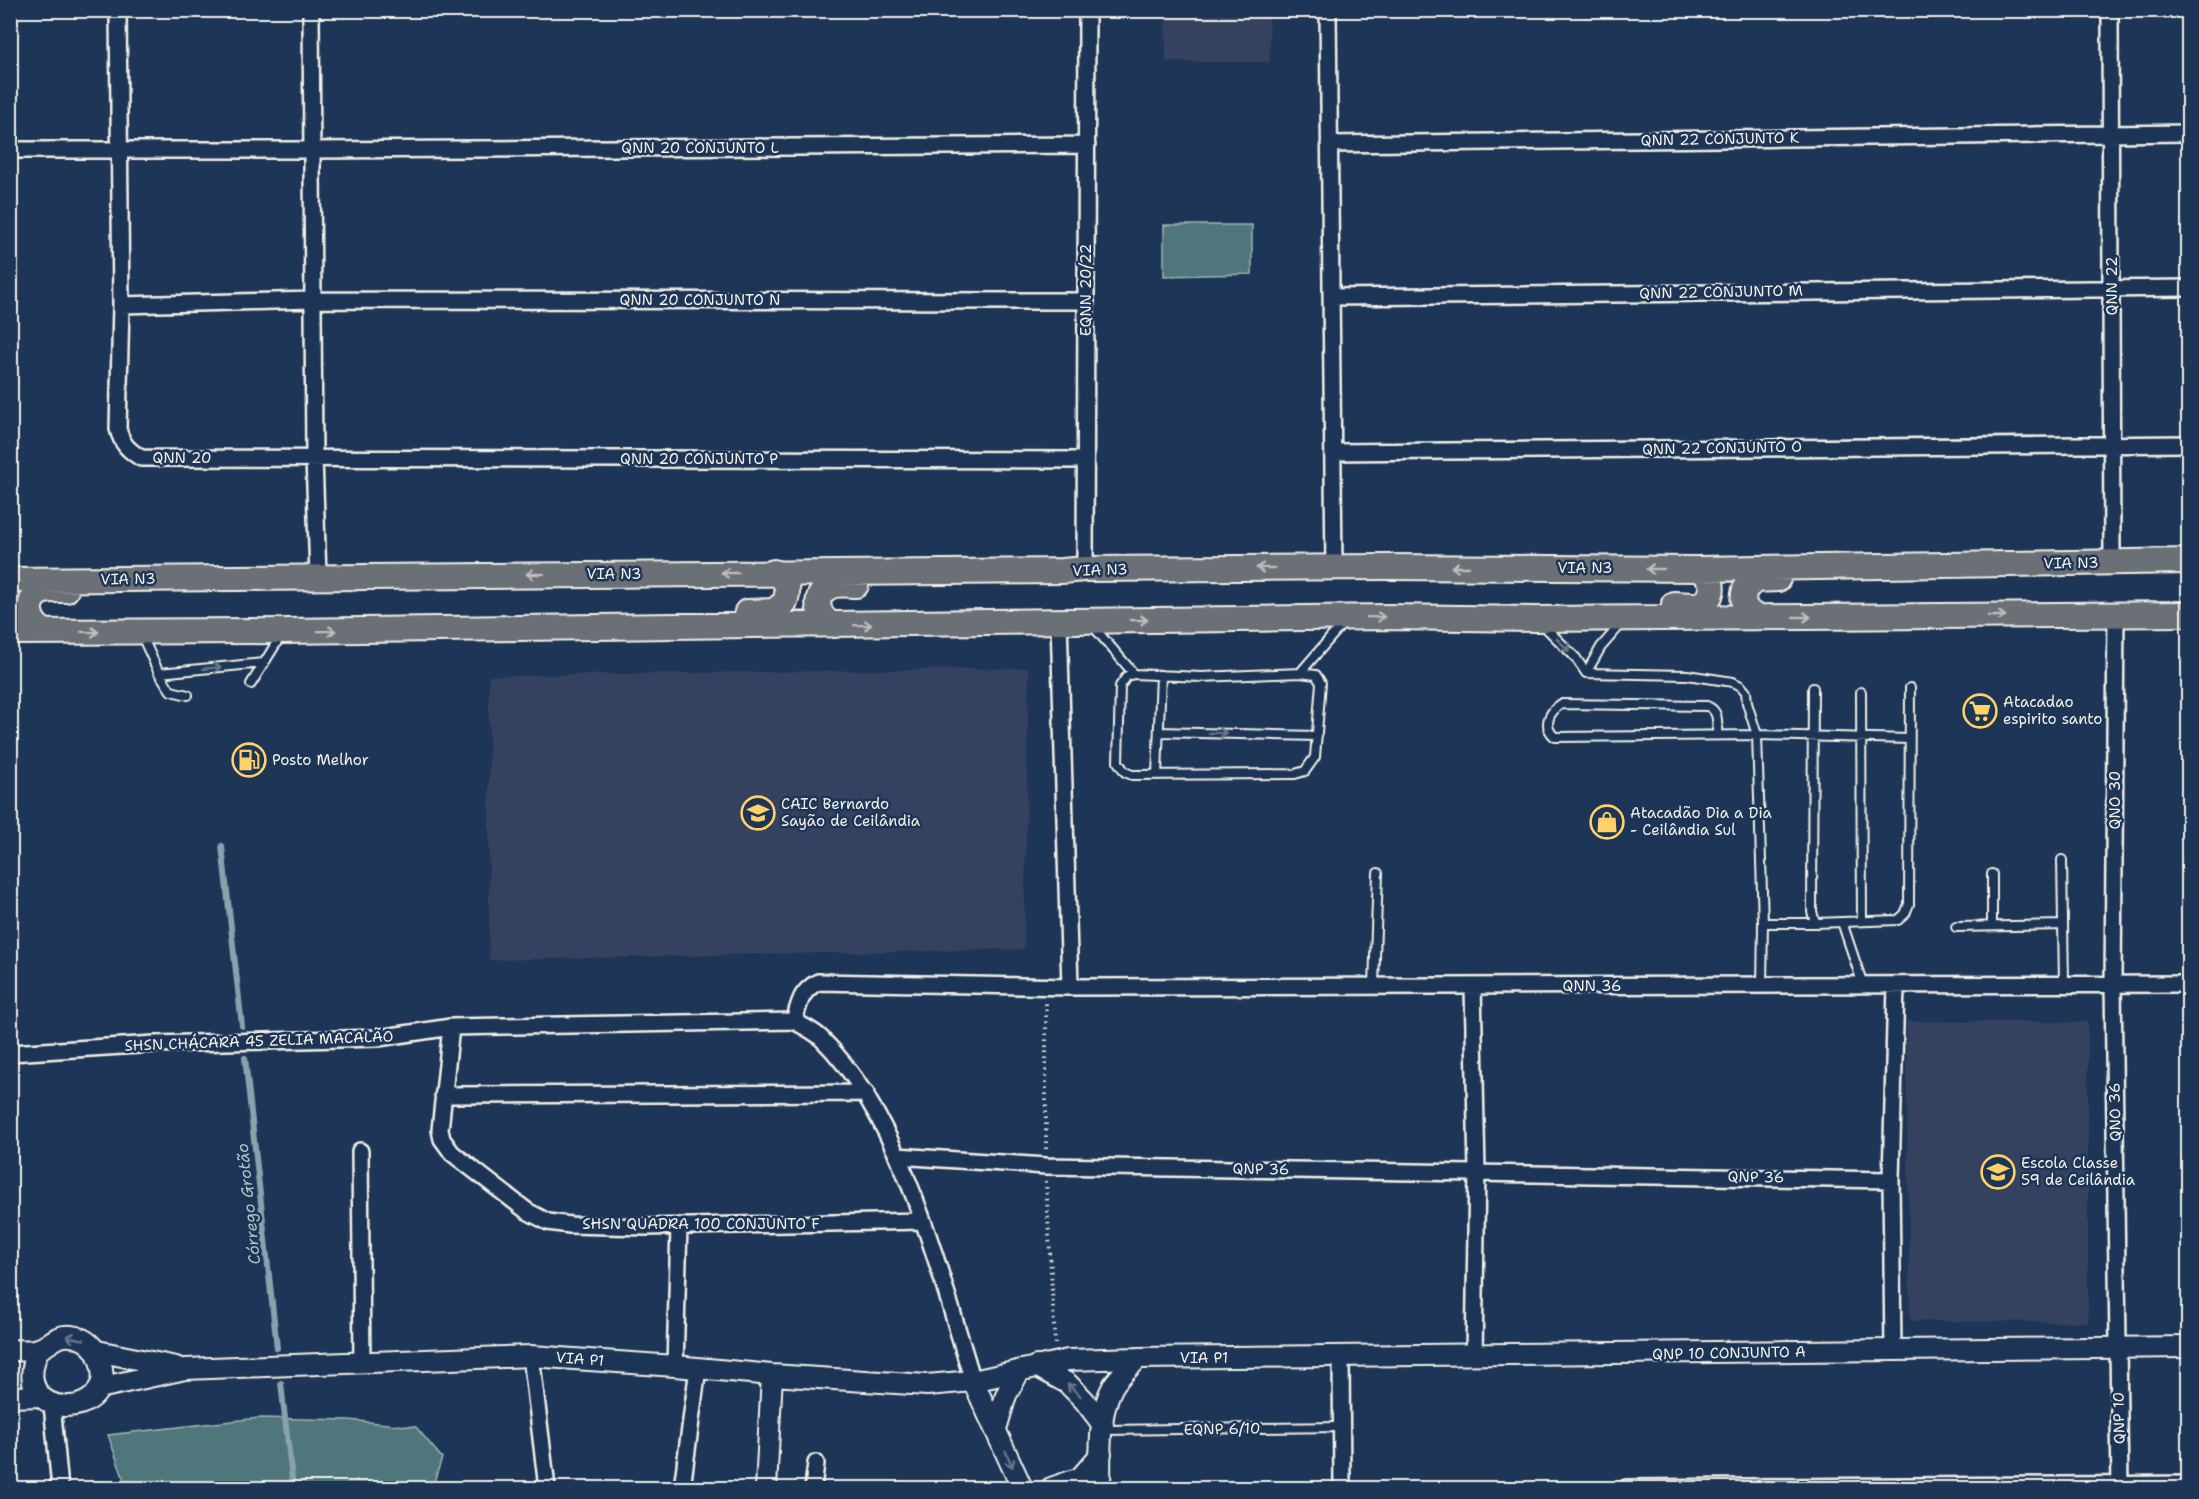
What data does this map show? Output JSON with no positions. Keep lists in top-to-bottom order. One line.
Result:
{"streets":{"main road":["VIA N3"],"street":["QNN 22 CONJUNTO K","QNN 20 CONJUNTO L","QNN 22","EQNN 20/22","QNN 22 CONJUNTO M","QNN 20 CONJUNTO N","QNN 22 CONJUNTO O","QNN 20","QNN 20 CONJUNTO P","QNO 30","QNN 36","SHSN CHÁCARA 45 ZELIA MACALÃO","QNO 36","QNP 36","SHSN QUADRA 100 CONJUNTO F","QNP 10 CONJUNTO A","VIA P1","QNP 10"],"lane":["EQNP 6/10"]},"crossings":[["QNN 22 CONJUNTO K","QNN 22"],["QNN 20 CONJUNTO L","EQNN 20/22"],["QNN 22","QNN 22 CONJUNTO M"],["QNN 22","QNN 22 CONJUNTO O"],["QNN 22","VIA N3"],["EQNN 20/22","QNN 20 CONJUNTO N"],["EQNN 20/22","QNN 20 CONJUNTO P"],["EQNN 20/22","VIA N3"],["QNN 20","QNN 20 CONJUNTO P"],["QNO 30","QNN 36"],["QNO 30","QNO 36"],["QNN 36","SHSN CHÁCARA 45 ZELIA MACALÃO"],["QNN 36","QNO 36"],["SHSN CHÁCARA 45 ZELIA MACALÃO","SHSN QUADRA 100 CONJUNTO F"],["QNO 36","QNP 10 CONJUNTO A"],["QNO 36","QNP 10"],["QNP 10 CONJUNTO A","VIA P1"],["QNP 10 CONJUNTO A","QNP 10"]],"water":["Córrego Grotão"],"places":{"supermarket":["Atacadao espirito santo"],"fuel station":["Posto Melhor"],"school or university":["CAIC Bernardo Sayão de Ceilândia","Escola Classe 59 de Ceilândia"],"shop":["Atacadão Dia a Dia - Ceilândia Sul"]}}
